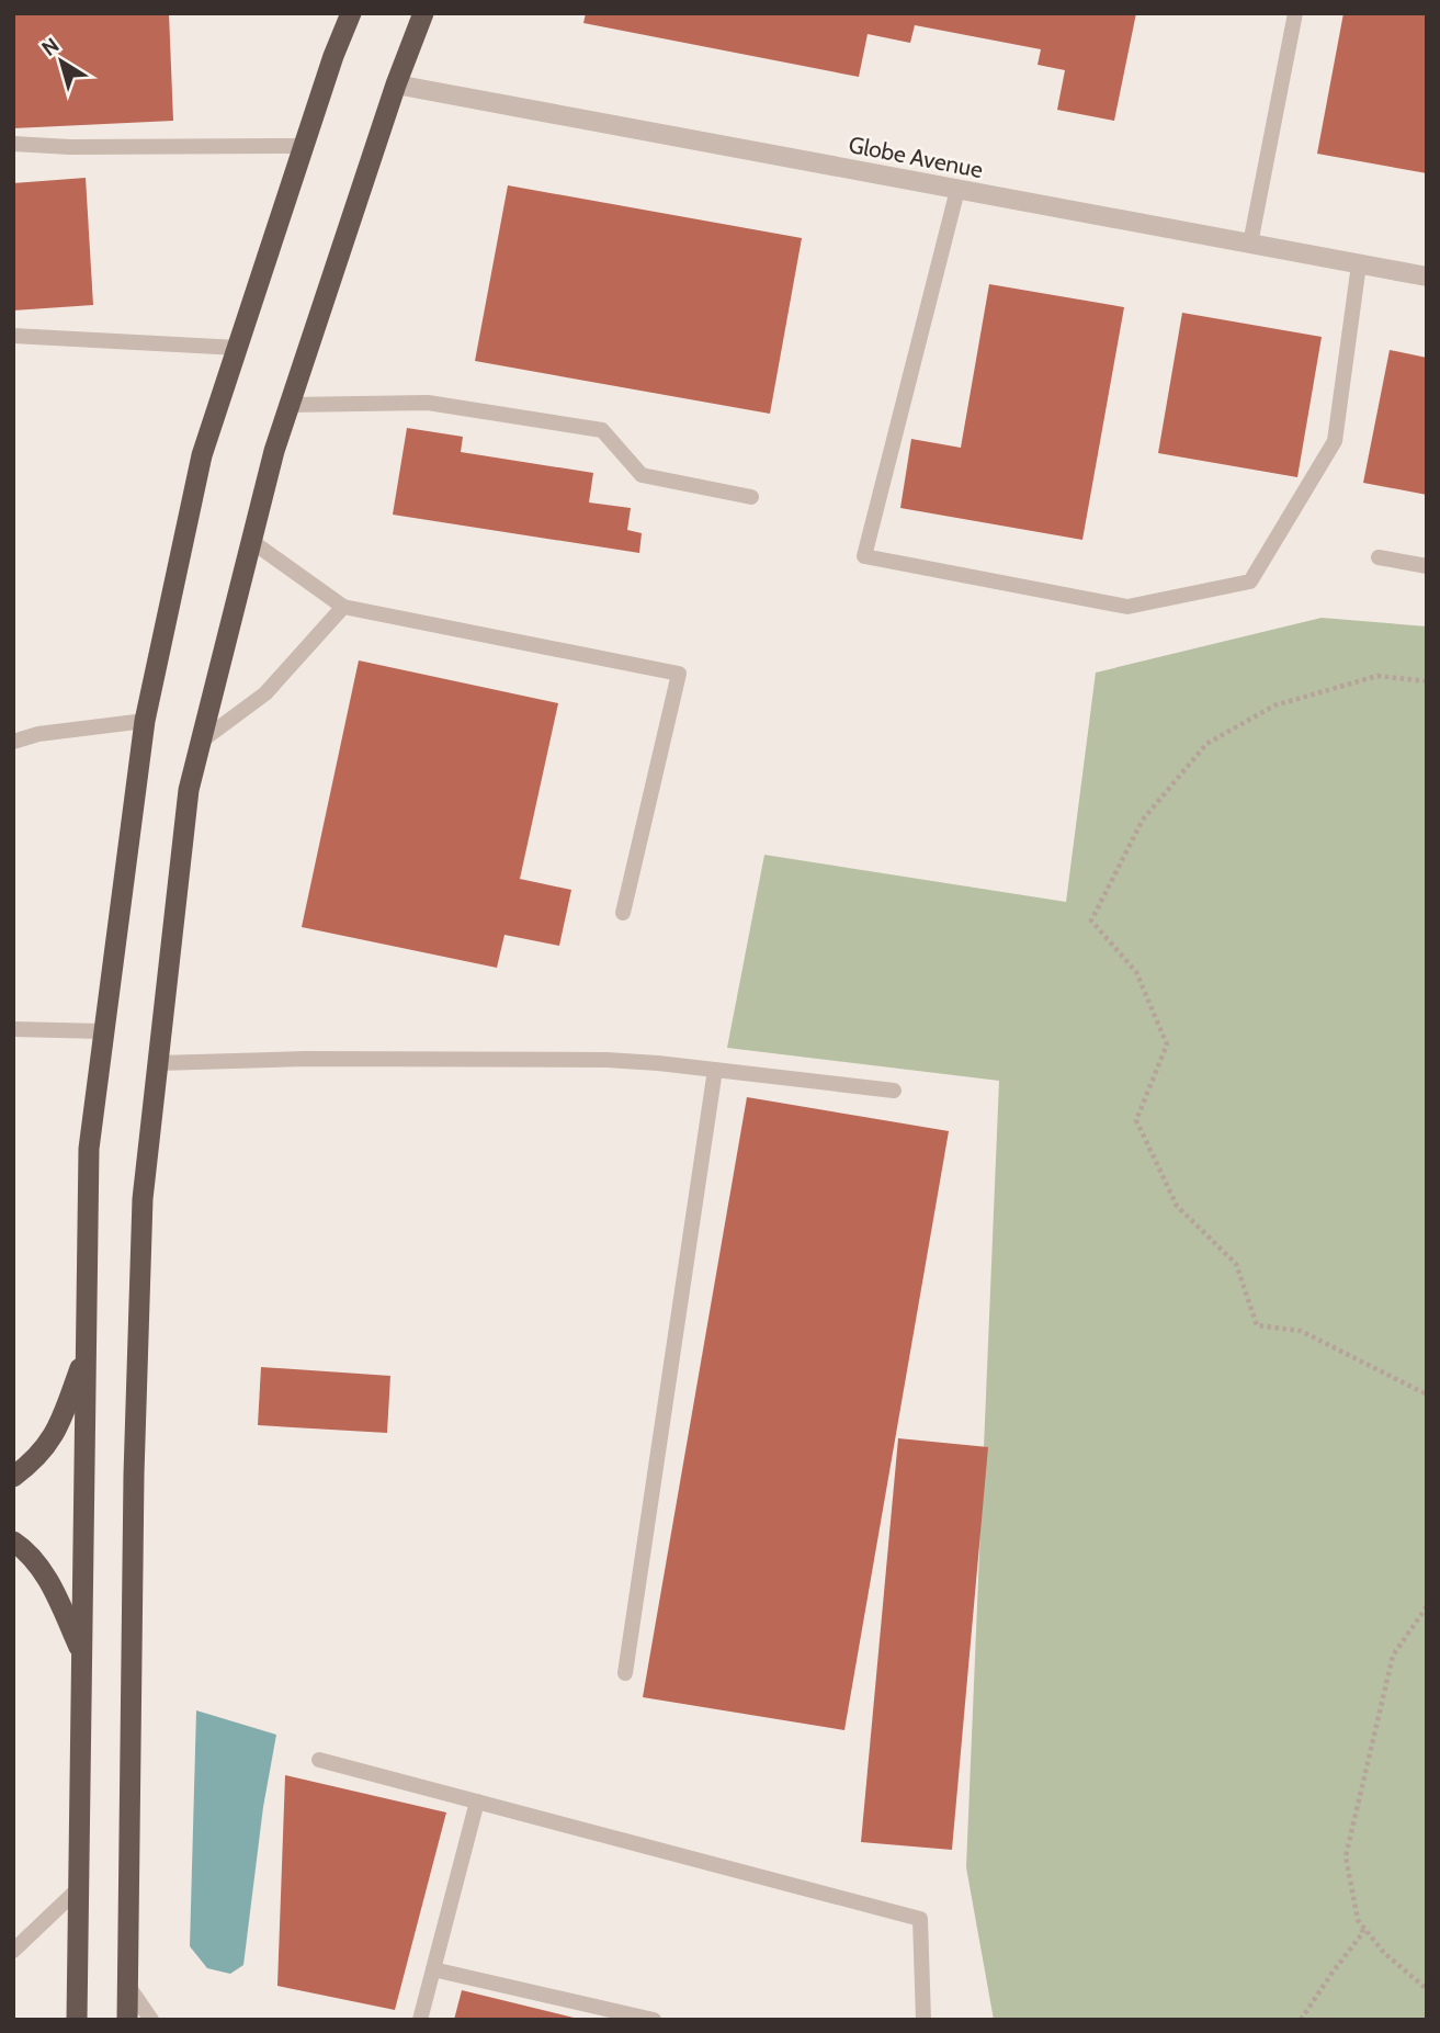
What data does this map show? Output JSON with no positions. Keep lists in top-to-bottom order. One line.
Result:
{"streets":{"street":["Globe Avenue"]},"north":"top left"}
